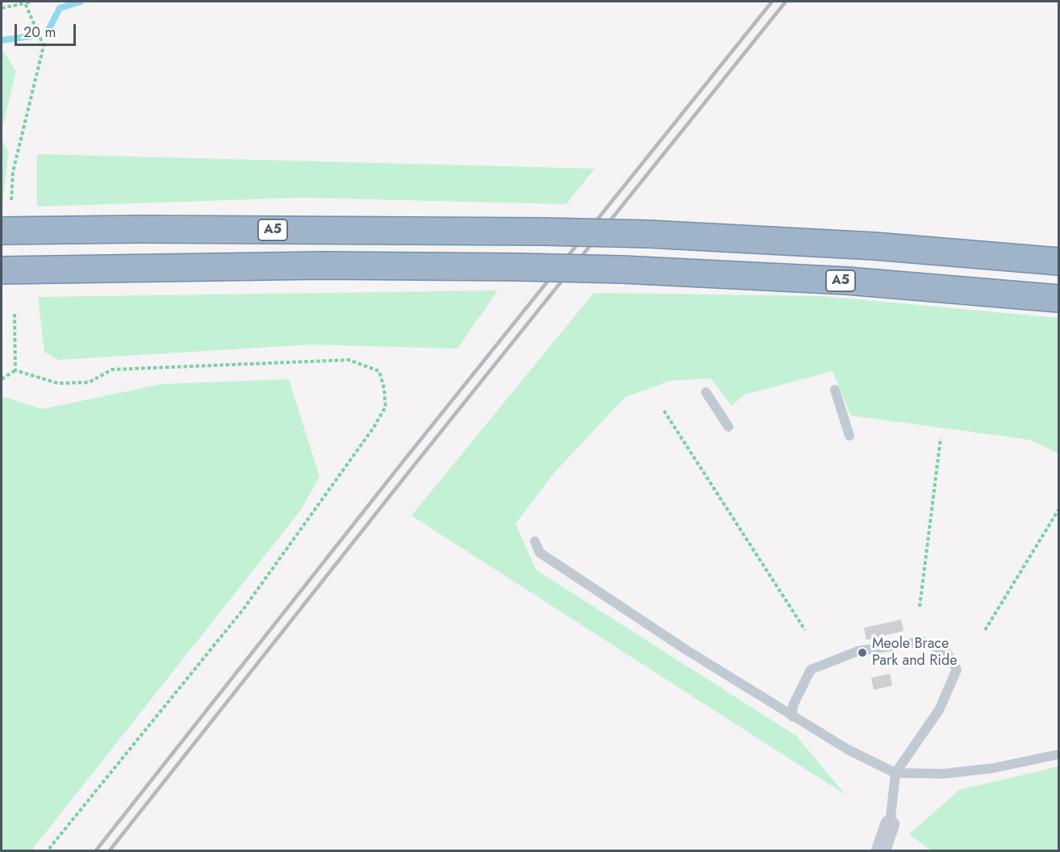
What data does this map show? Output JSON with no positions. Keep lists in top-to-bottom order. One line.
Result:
{"streets":{"highway":["A5"]},"places":["Meole Brace Park and Ride"],"scale_bar":"20 m"}
